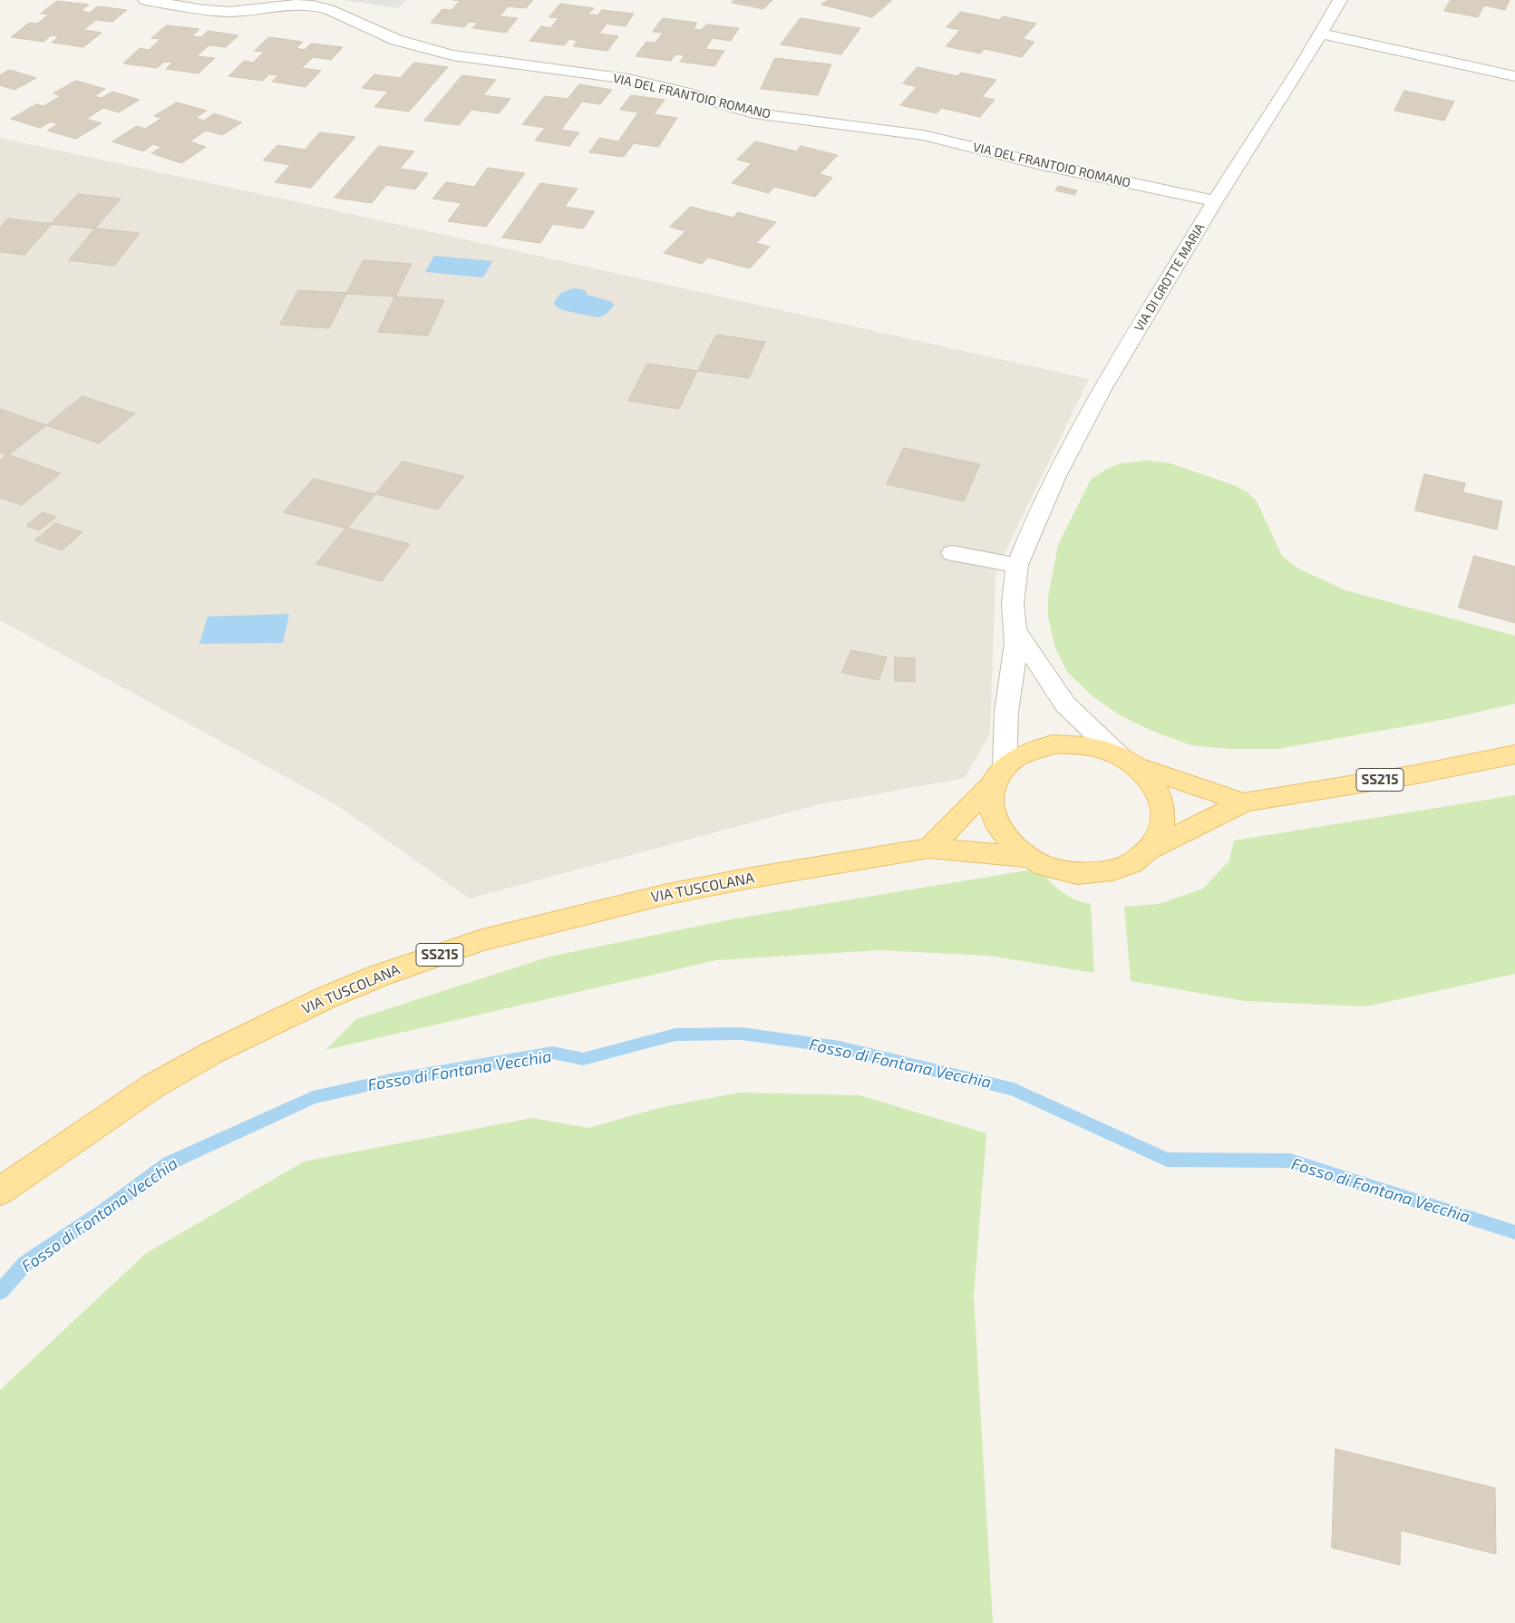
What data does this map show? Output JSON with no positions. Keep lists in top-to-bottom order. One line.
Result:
{"streets":{"main road":["SS215","VIA TUSCOLANA"],"street":["VIA DEL FRANTOIO ROMANO","VIA DI GROTTE MARIA"]},"crossings":[["VIA DEL FRANTOIO ROMANO","VIA DI GROTTE MARIA"],["VIA DI GROTTE MARIA","VIA TUSCOLANA"]],"water":["Fosso di Fontana Vecchia"]}
